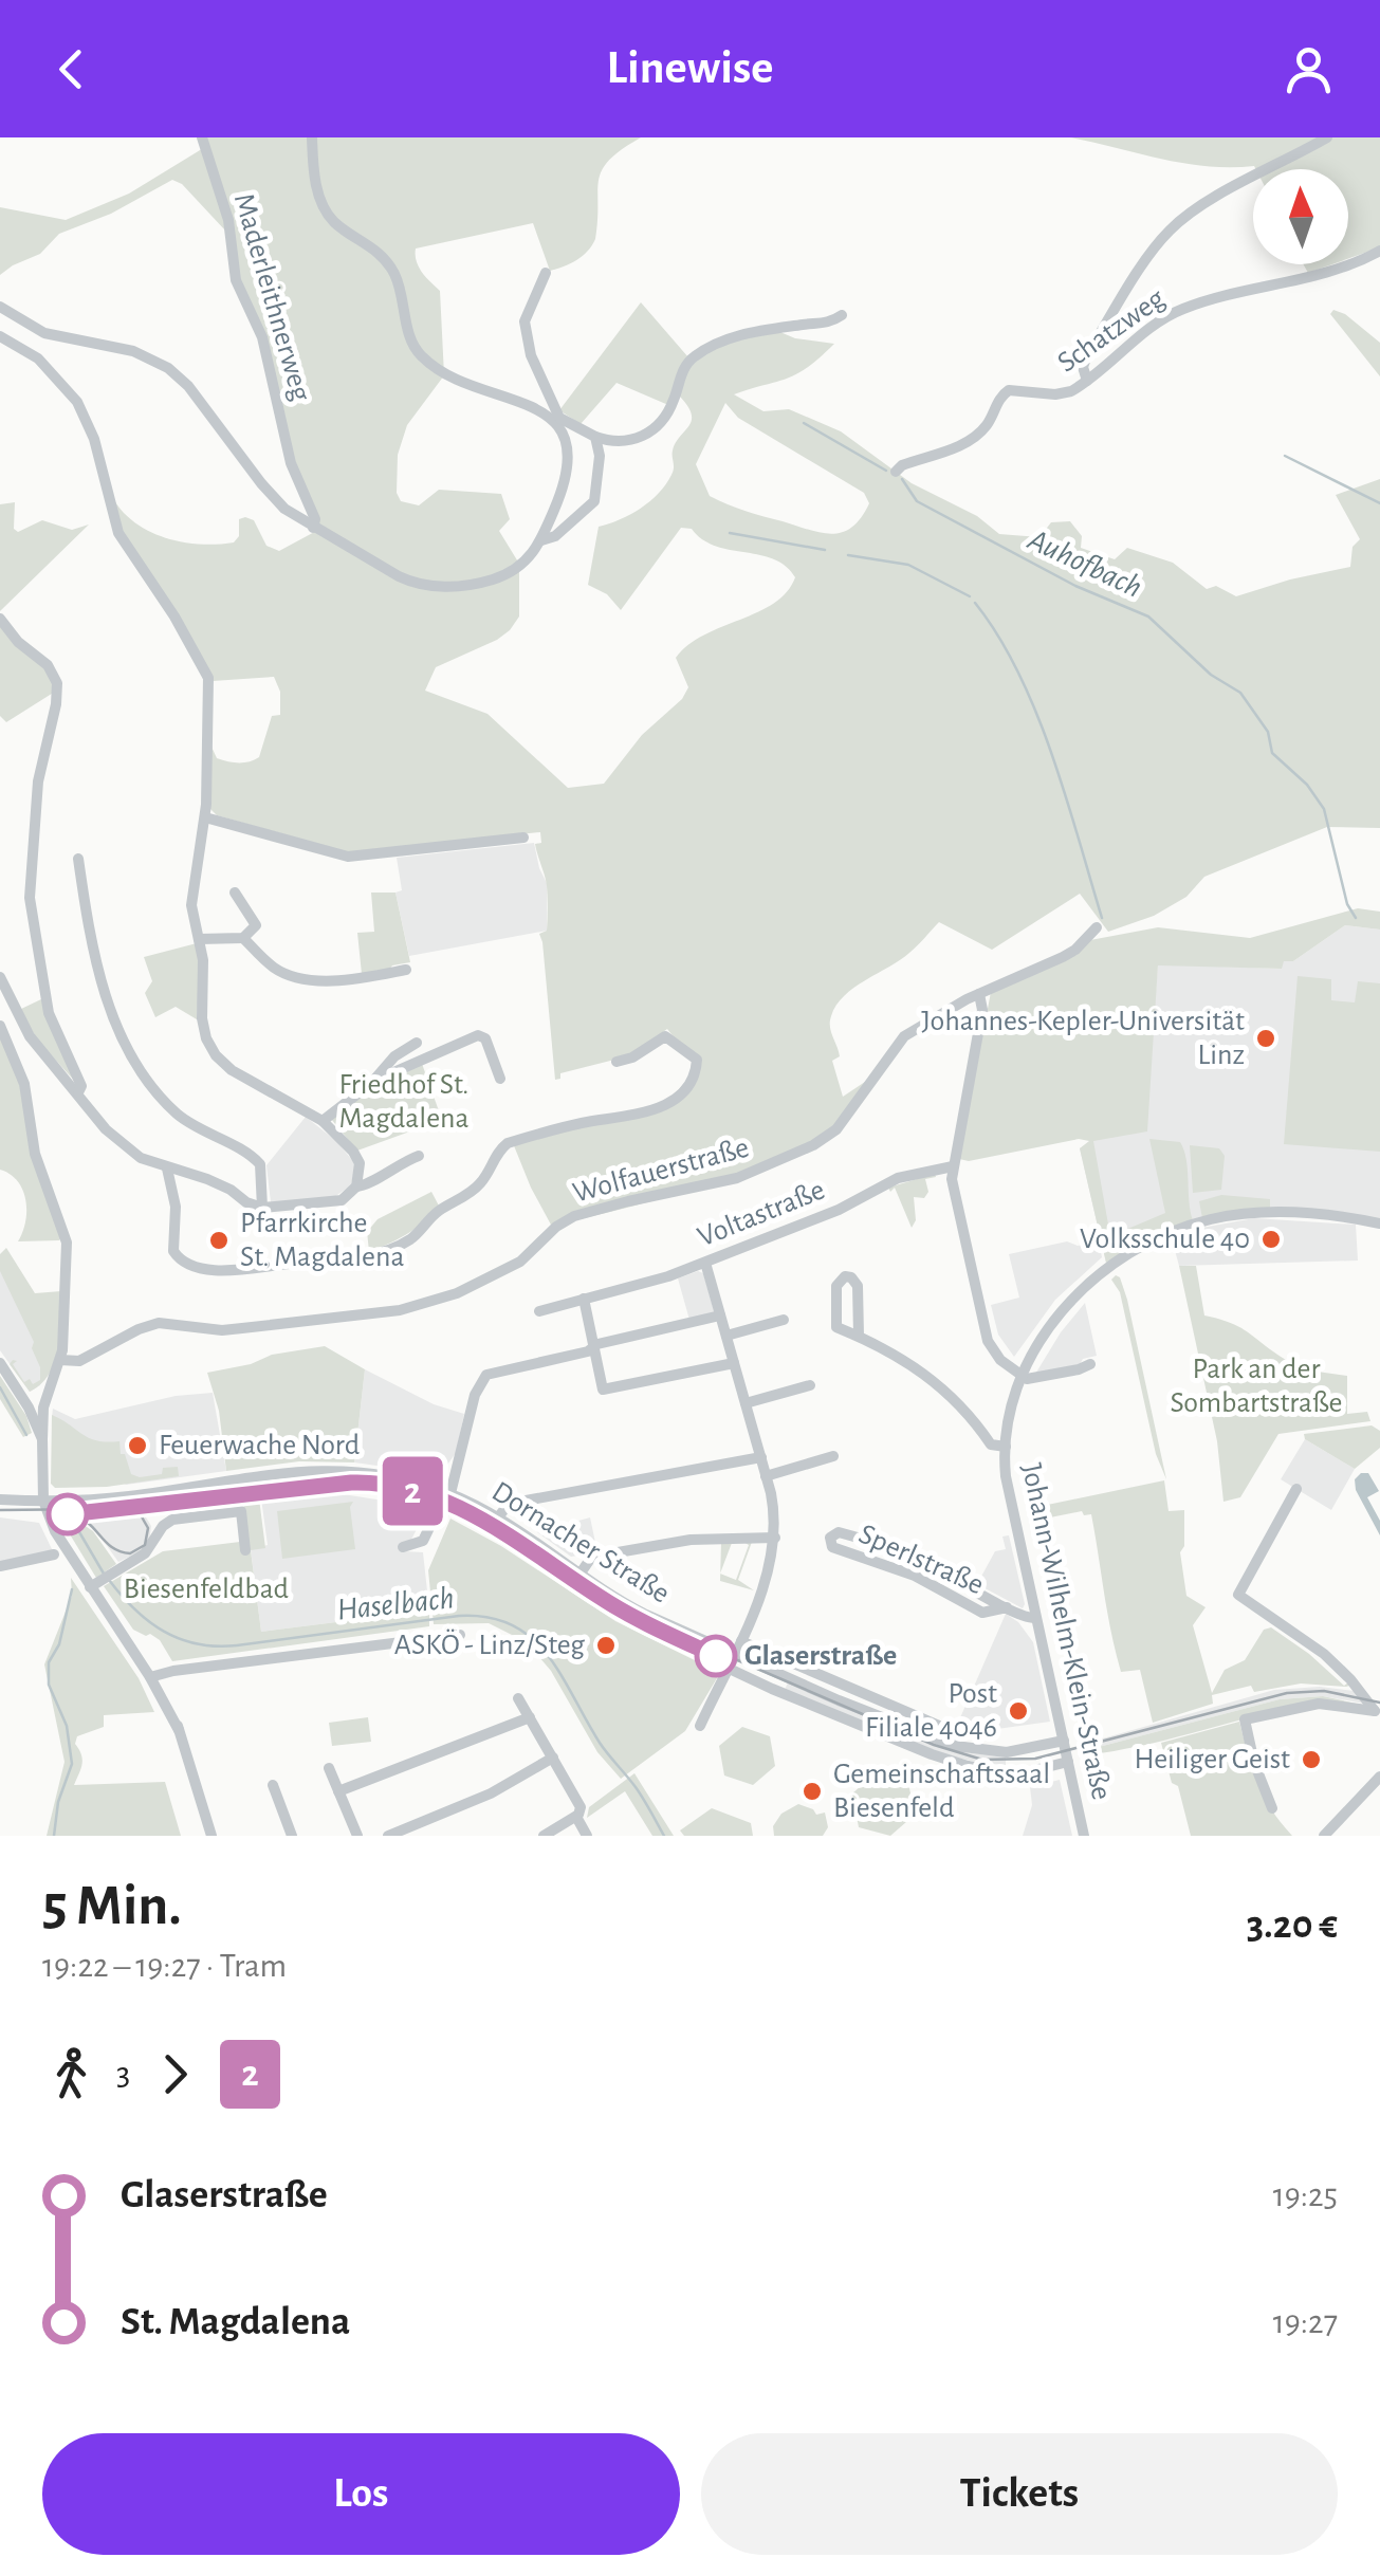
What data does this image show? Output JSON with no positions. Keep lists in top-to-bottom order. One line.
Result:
{"streets":{"street":["Maderleithnerweg","Schatzweg","Wolfauerstraße","Voltastraße","Dornacher Straße","Sperlstraße","Johann-Wilhelm-Klein-Straße"]},"crossings":[["Dornacher Straße","Johann-Wilhelm-Klein-Straße"],["Sperlstraße","Johann-Wilhelm-Klein-Straße"]],"water":["Auhofbach","Haselbach"],"parks":["Friedhof St. Magdalena","Park an der Sombartstraße","Biesenfeldbad"],"places":["Johannes-Kepler-Universität Linz","Volksschule 40","Pfarrkirche St. Magdalena","Feuerwache Nord","ASKÖ - Linz/Steg","Glaserstraße","Post Filiale 4046","Heiliger Geist","Gemeinschaftssaal Biesenfeld"],"lines":["tram line 2"],"north":"top","page":{"header":"Linewise","on_map":"2","heading":["5 Min.","19:22 – 19:27 · Tram","3.20 €"],"legs":["3","2"],"list":[{"name":"Glaserstraße","value":"19:25"},{"name":"St. Magdalena","value":"19:27"}],"buttons":["Los","Tickets"]}}
